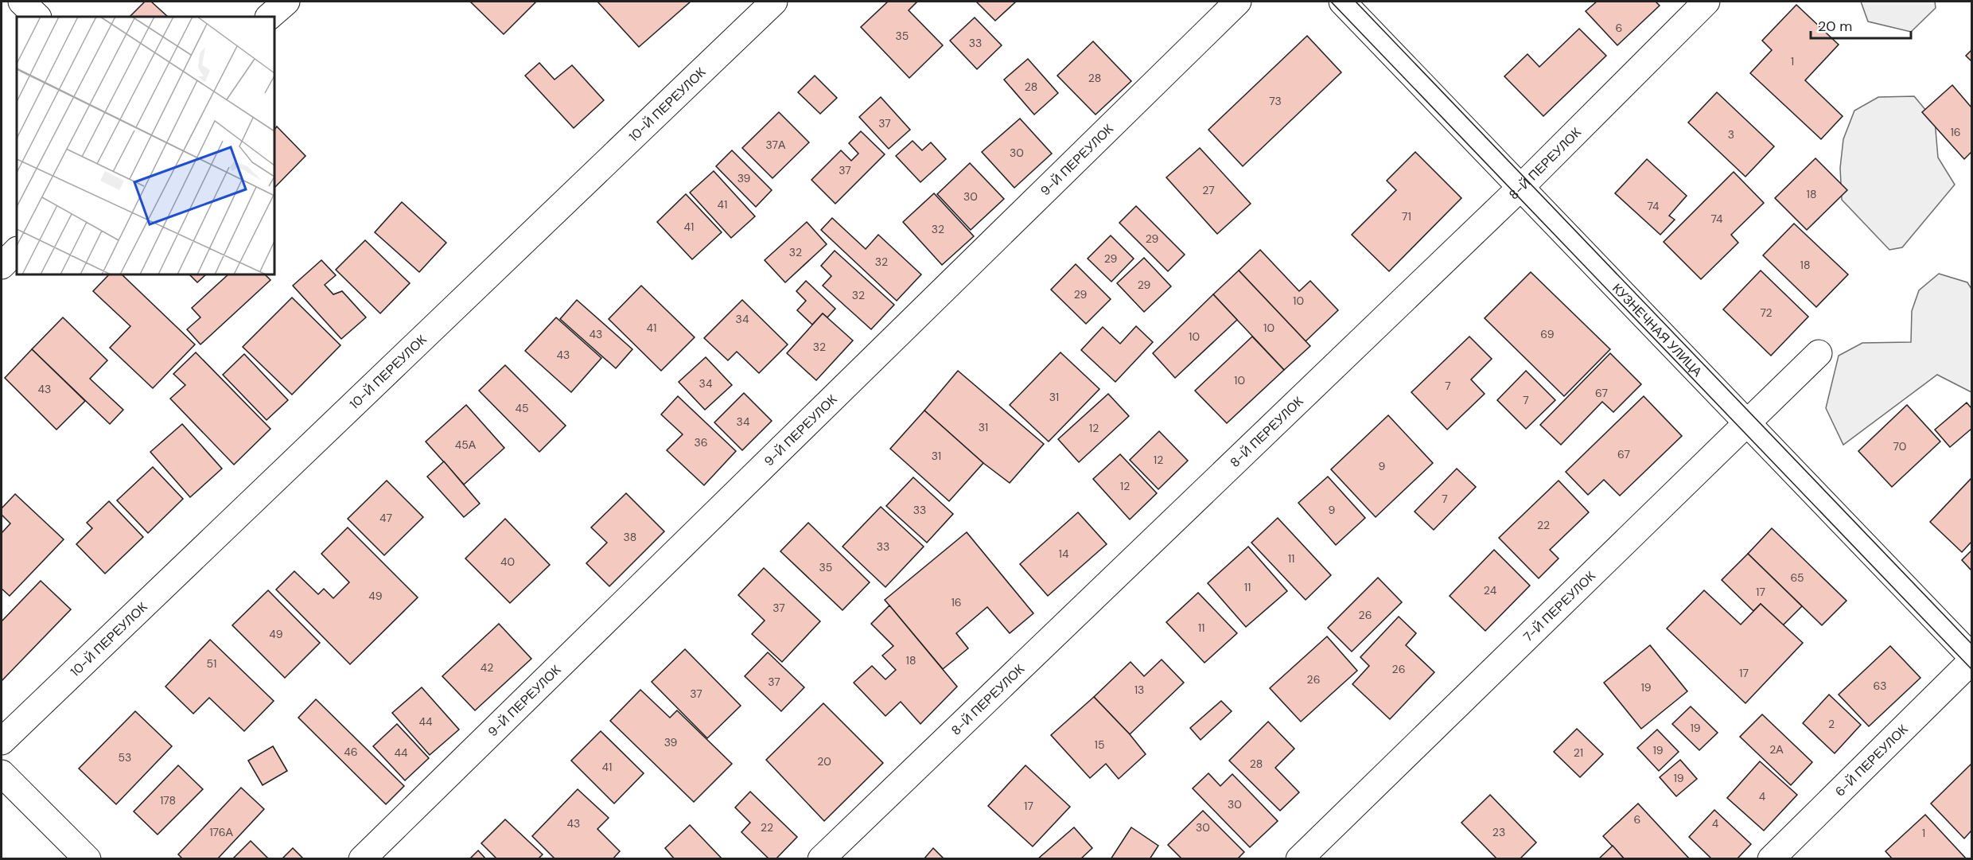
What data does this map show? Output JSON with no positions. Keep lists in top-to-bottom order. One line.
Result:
{"streets":{"street":["10-Й ПЕРЕУЛОК","9-Й ПЕРЕУЛОК","8-Й ПЕРЕУЛОК","КУЗНЕЧНАЯ УЛИЦА","7-Й ПЕРЕУЛОК","6-Й ПЕРЕУЛОК"]},"crossings":[["8-Й ПЕРЕУЛОК","КУЗНЕЧНАЯ УЛИЦА"],["КУЗНЕЧНАЯ УЛИЦА","7-Й ПЕРЕУЛОК"]],"house_numbers":["6","35","33","1","28","28","73","37","16","3","37А","30","37","39","27","18","30","41","74","71","74","41","32","29","32","29","32","18","29","29","32","10","72","34","41","10","43","69","10","32","43","10","34","7","43","67","31","7","45","34","31","12","36","45А","70","67","31","12","9","12","7","33","9","47","22","38","33","14","11","40","35","65","11","24","17","49","16","37","26","11","49","18","51","42","26","17","26","37","63","19","13","37","44","2","19","39","15","2А","19","46","44","21","53","20","28","41","19","4","178","30","17","6","43","4","22","30","176А","23","1"],"scale_bar":"20 m"}
